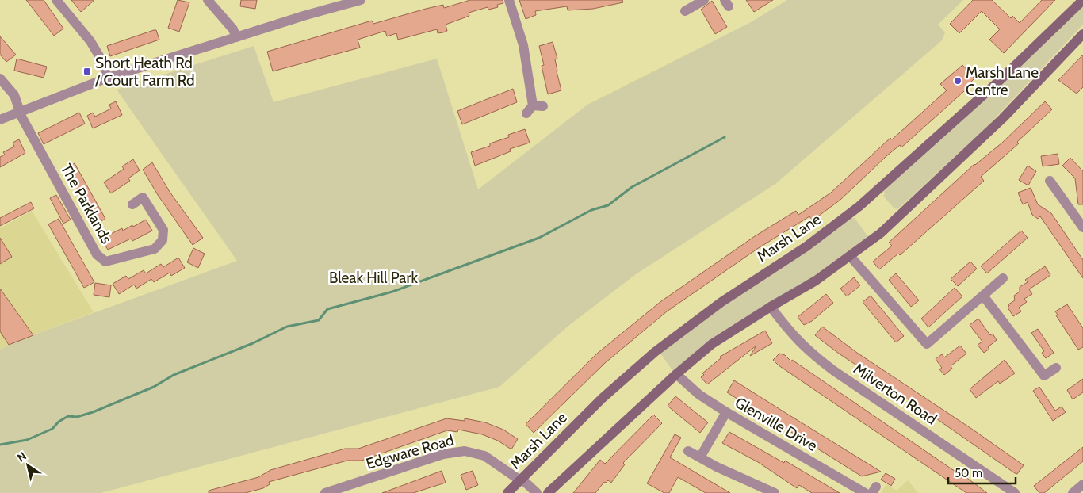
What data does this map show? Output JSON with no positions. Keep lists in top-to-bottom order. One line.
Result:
{"streets":{"main road":["Marsh Lane"],"street":["The Parklands","Milverton Road","Glenville Drive","Edgware Road"]},"crossings":[["Marsh Lane","Edgware Road"]],"parks":["Bleak Hill Park"],"places":{"transit":["Short Heath Rd / Court Farm Rd"],"other":["Marsh Lane Centre"]},"scale_bar":"50 m","north":"top left"}
